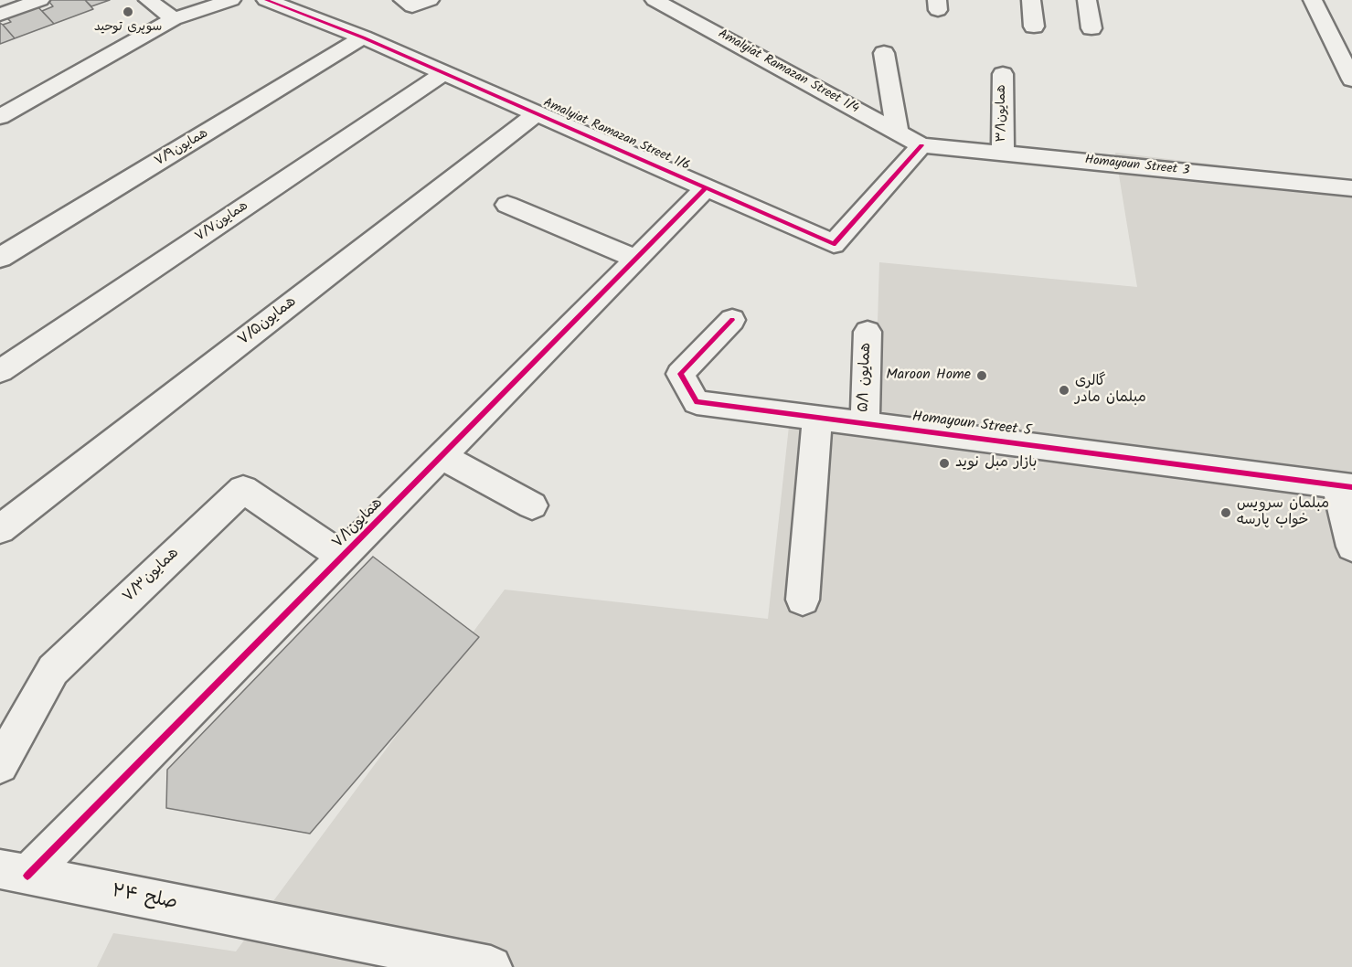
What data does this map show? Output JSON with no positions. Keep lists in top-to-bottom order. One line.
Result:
{"streets":{"street":["Amalyiat Ramazan Street 1/4","همایون۳/۱","Amalyiat Ramazan Street 1/6","همایون۷/۹","Homayoun Street 3","همایون۷/۷","همایون۷/۵","همایون ۵/۱","Homayoun Street 5","همایون۷/۱","همایون۷/۳","صلح ۲۴"]},"crossings":[["Amalyiat Ramazan Street 1/4","Amalyiat Ramazan Street 1/6"],["Amalyiat Ramazan Street 1/4","Homayoun Street 3"],["همایون۳/۱","Homayoun Street 3"],["Amalyiat Ramazan Street 1/6","همایون۷/۹"],["Amalyiat Ramazan Street 1/6","Homayoun Street 3"],["Amalyiat Ramazan Street 1/6","همایون۷/۷"],["Amalyiat Ramazan Street 1/6","همایون۷/۵"],["Amalyiat Ramazan Street 1/6","همایون۷/۱"],["همایون ۵/۱","Homayoun Street 5"],["همایون۷/۱","همایون۷/۳"],["همایون۷/۱","صلح ۲۴"]],"places":["سوپری توحید","Maroon Home","گالری مبلمان مادر","بازار مبل نوید","مبلمان سرویس خواب پارسه"]}
